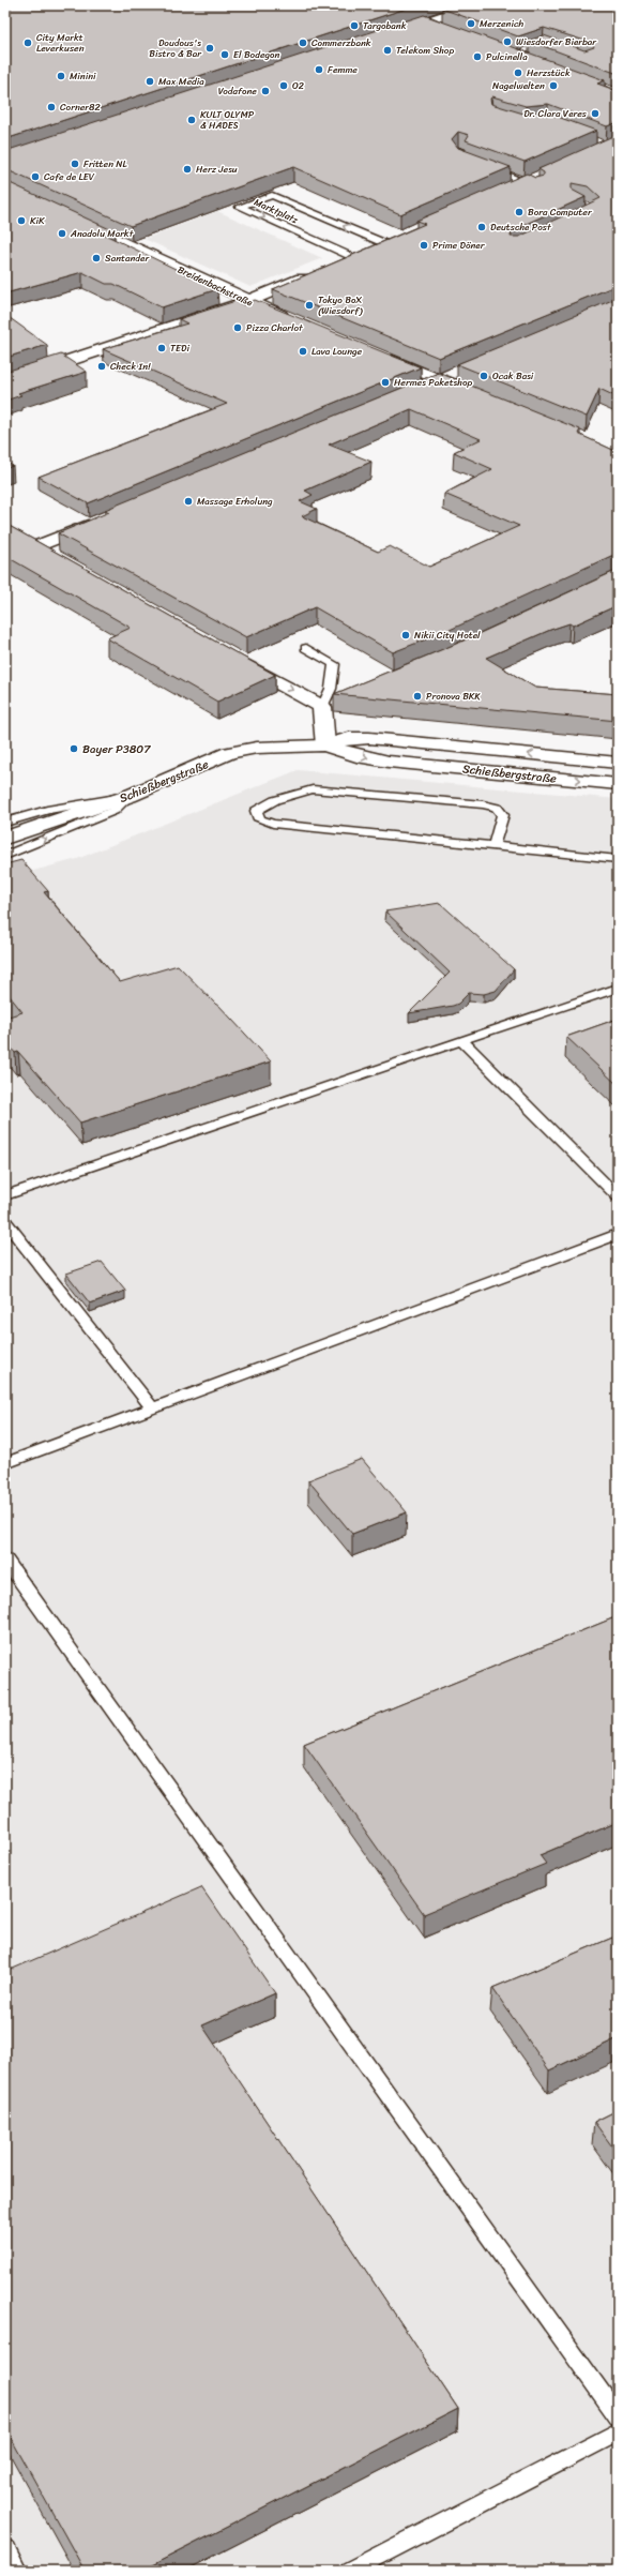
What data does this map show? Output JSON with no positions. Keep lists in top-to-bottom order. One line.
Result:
{"streets":{"street":["Breidenbachstraße","Schießbergstraße"],"lane":["Marktplatz"]},"places":["Merzenich","Targobank","Wiesdorfer Bierbar","City Markt Leverkusen","Commerzbank","Doudous's Bistro & Bar","Telekom Shop","El Bodegon","Pulcinella","Femme","Herzstück","Minini","Max Media","O2","Nagelwelten","Vodafone","Corner82","Dr. Clara Veres","KULT OLYMP & HADES","Fritten NL","Herz Jesu","Cafe de LEV","Bora Computer","KiK","Deutsche Post","Anadolu Markt","Prime Döner","Santander","Tokyo BoX (Wiesdorf)","Pizza Charlot","TEDi","Lava Lounge","Check In!","Ocak Basi","Hermes Paketshop","Massage Erholung","Nikii City Hotel","Pronova BKK","Bayer P3807"]}
